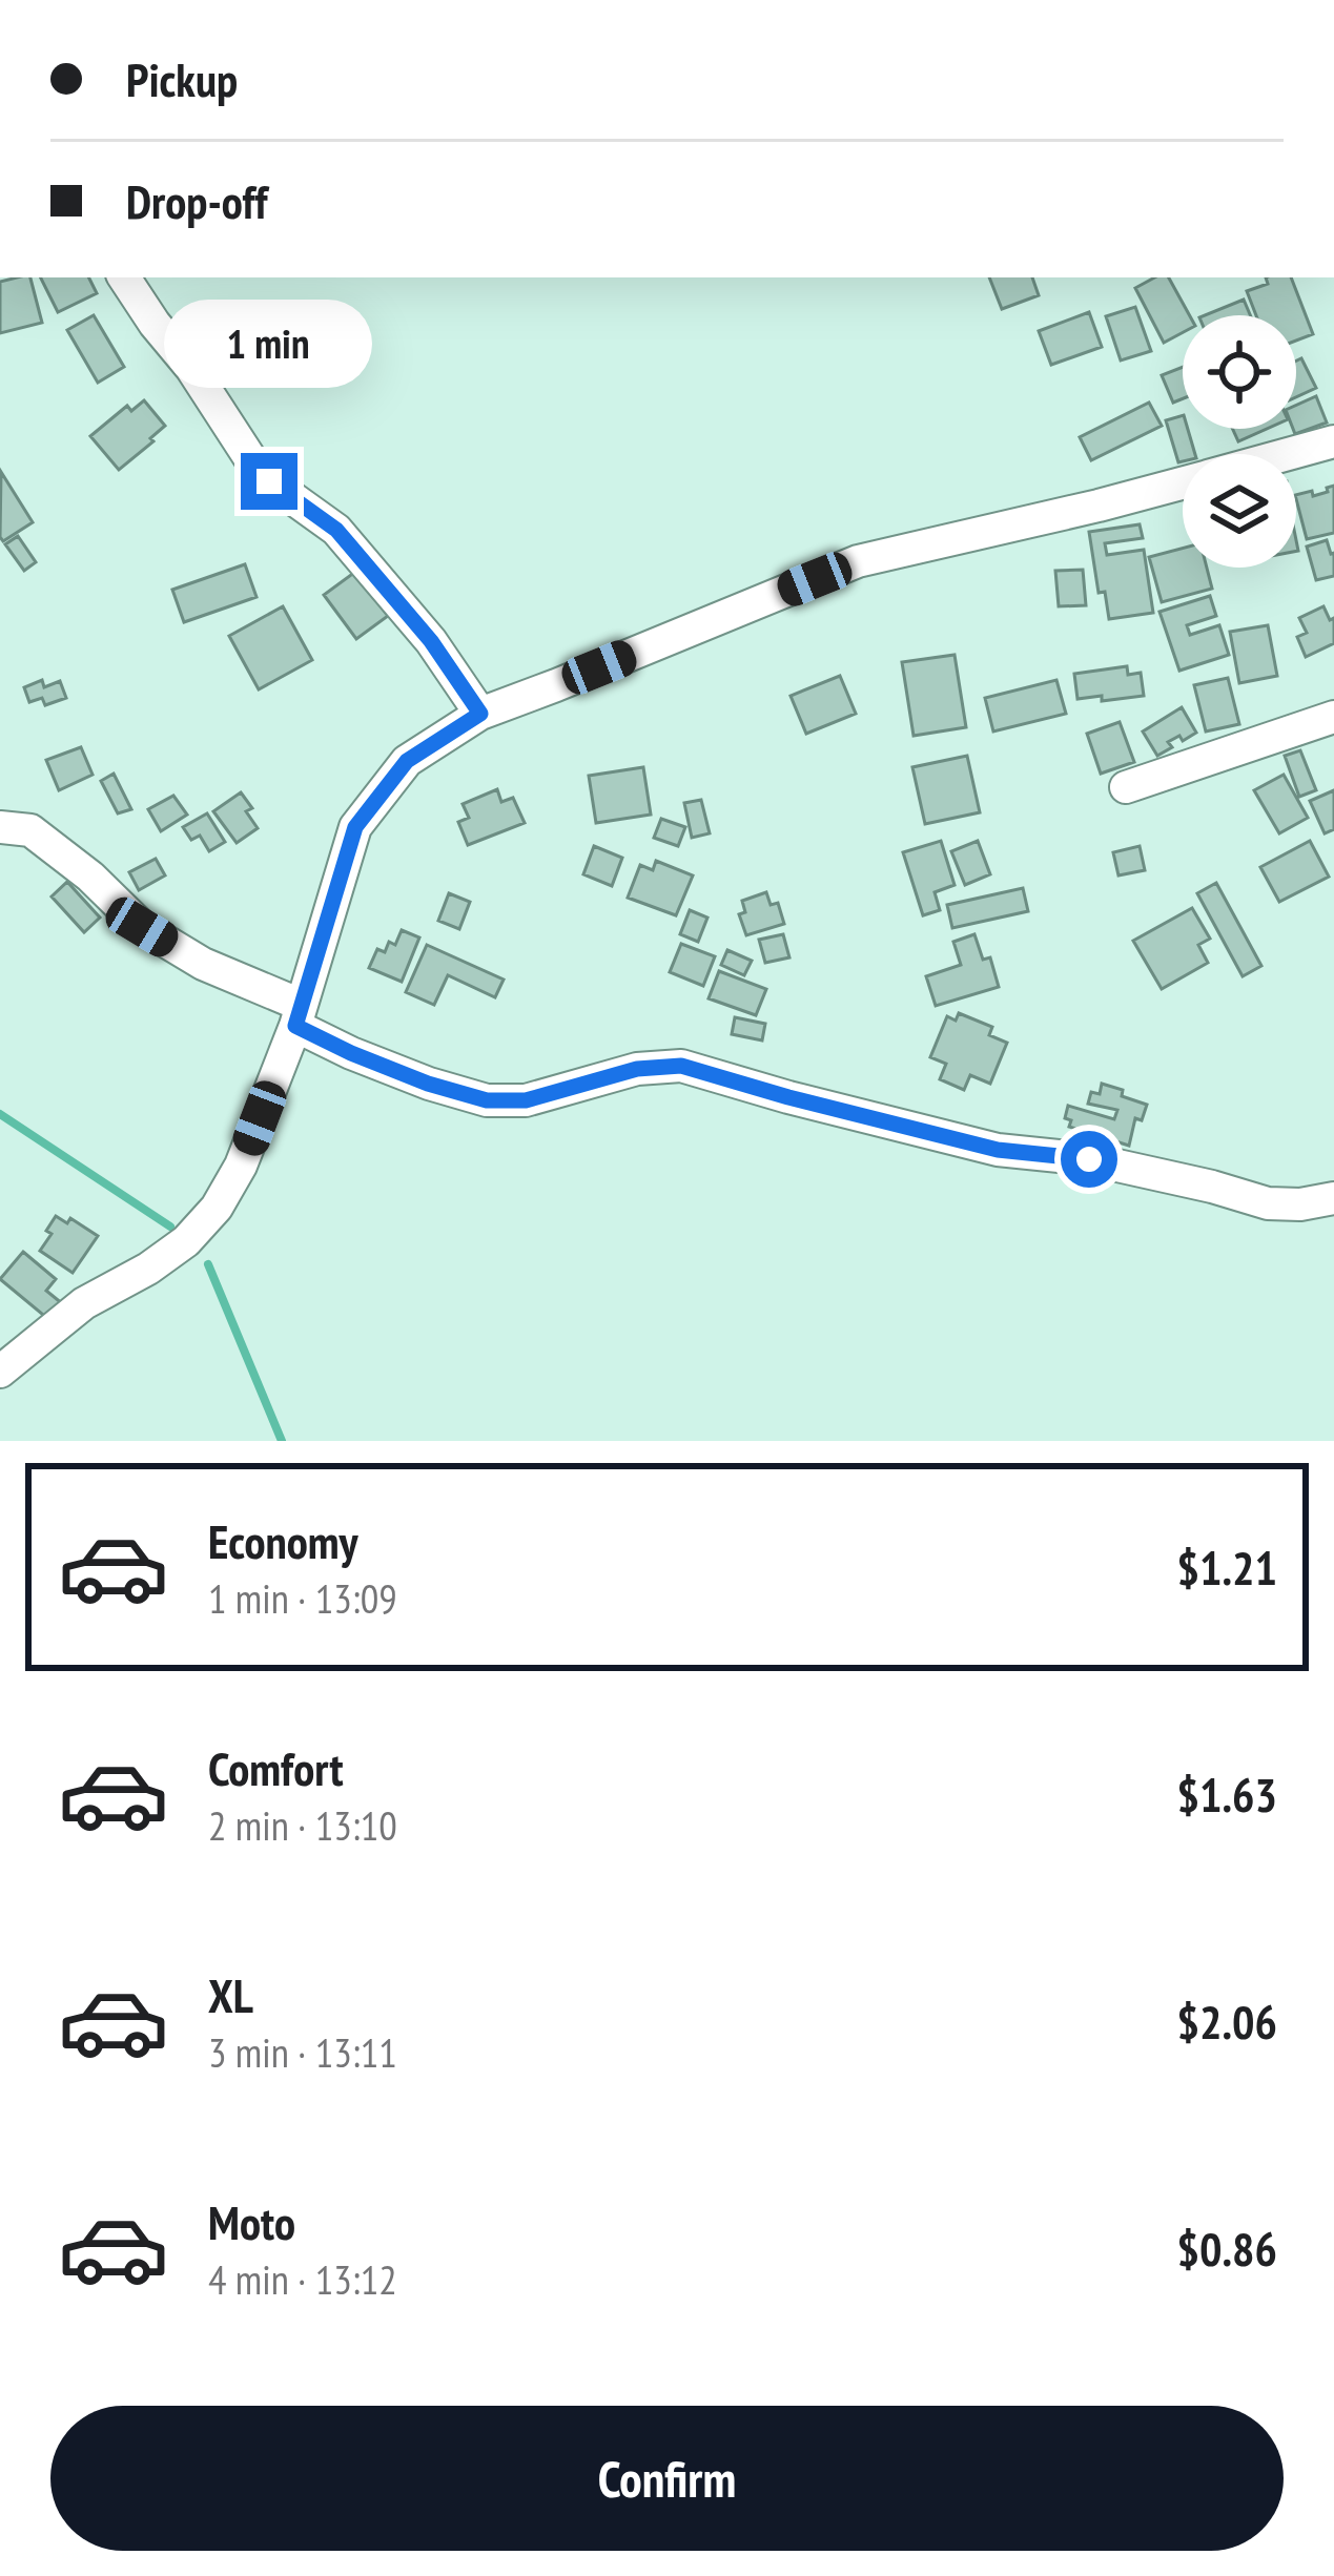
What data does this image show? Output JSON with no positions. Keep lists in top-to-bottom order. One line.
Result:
{"page":{"banner":["Pickup","Drop-off"],"bubble":"1 min","list":[{"name":"Economy","note":"1 min · 13:09","value":"$1.21"},{"name":"Comfort","note":"2 min · 13:10","value":"$1.63"},{"name":"XL","note":"3 min · 13:11","value":"$2.06"},{"name":"Moto","note":"4 min · 13:12","value":"$0.86"}],"buttons":"Confirm"}}
